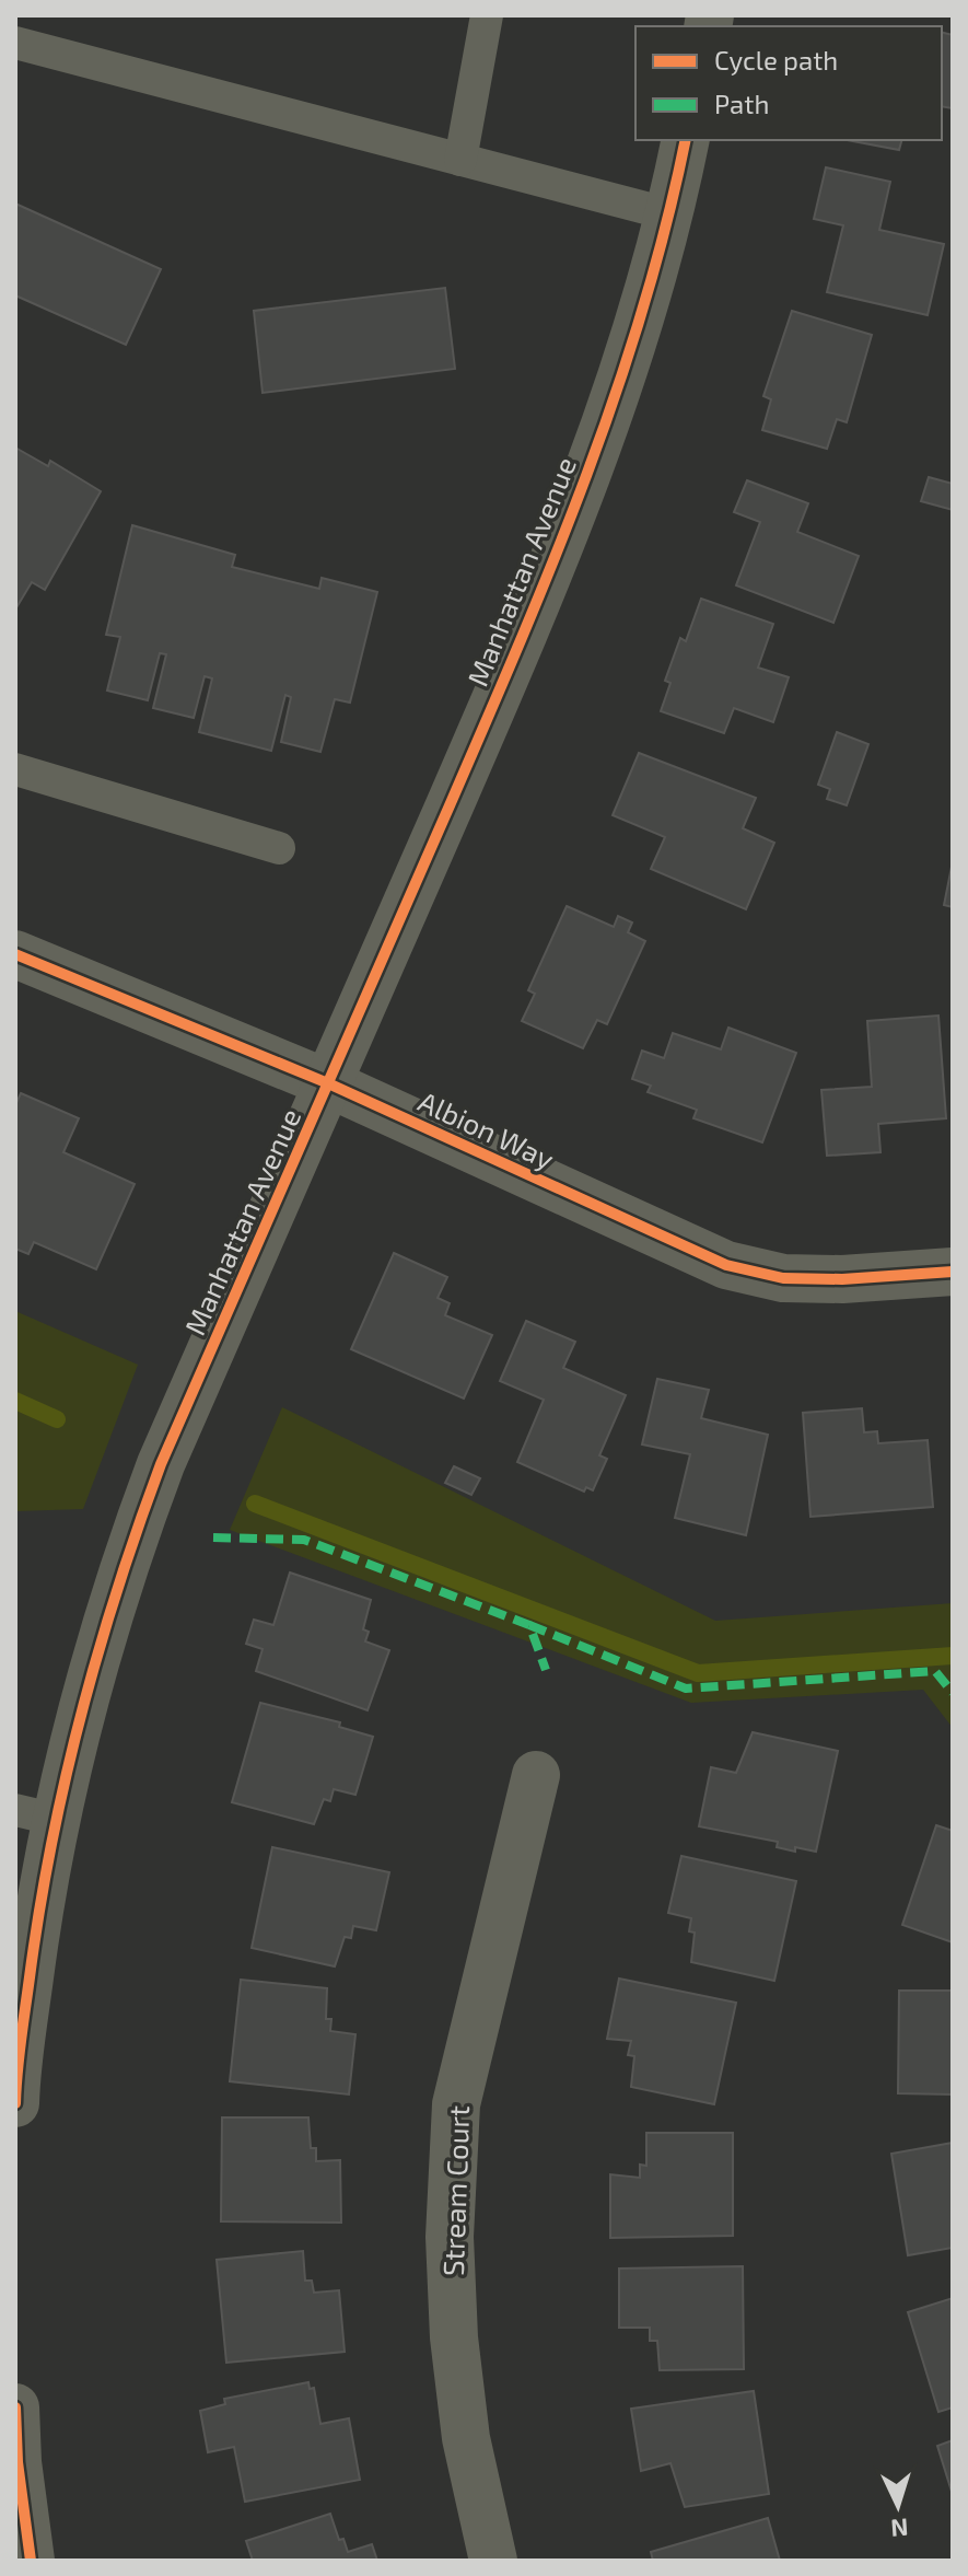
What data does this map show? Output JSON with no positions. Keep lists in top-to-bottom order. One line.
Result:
{"streets":{"street":["Manhattan Avenue","Albion Way","Stream Court"]},"crossings":[["Manhattan Avenue","Albion Way"]],"legend":["Cycle path","Path"],"north":"bottom"}
